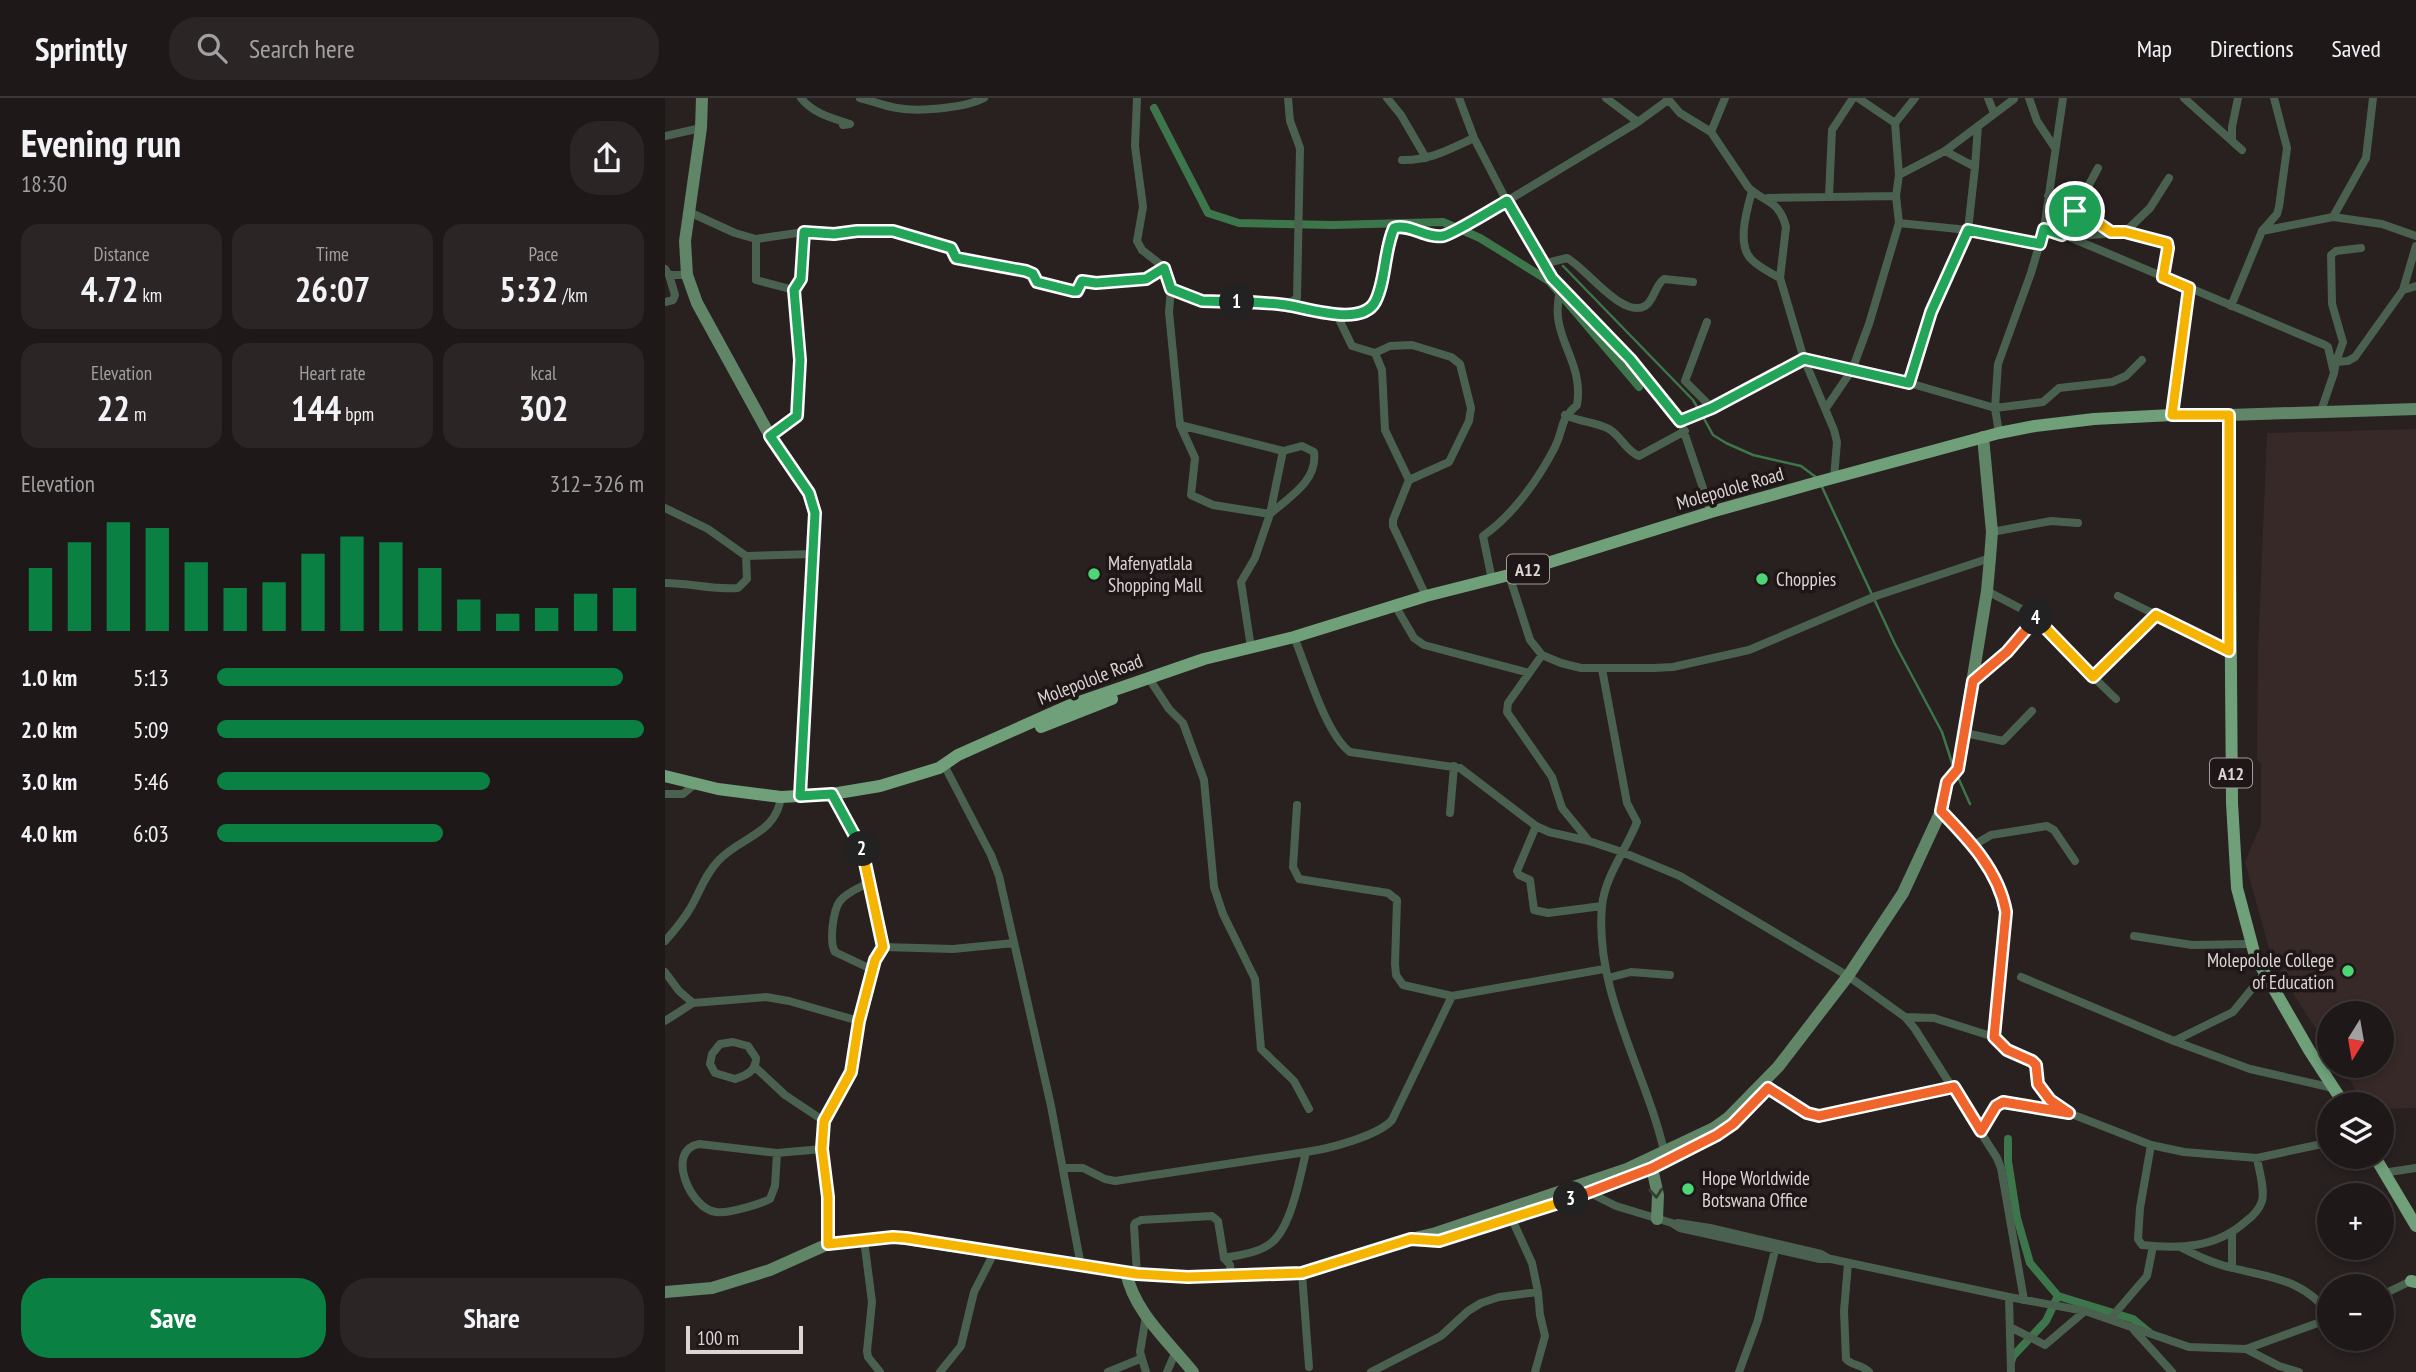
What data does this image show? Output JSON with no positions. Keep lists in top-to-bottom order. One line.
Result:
{"streets":{"main road":["Molepolole Road","A12"]},"crossings":[["Molepolole Road","A12"]],"places":["Mafenyatlala Shopping Mall","Choppies","Molepolole College of Education","Hope Worldwide Botswana Office"],"scale_bar":"100 m","north":"bottom","page":{"header":"Sprintly","search":"Search here","nav":["Map","Directions","Saved"],"heading":["Evening run","18:30"],"stats":[["Distance","4.72 km"],["Time","26:07"],["Pace","5:32 /km"],["Elevation","22 m"],["Heart rate","144 bpm"],["kcal","302"]],"pins":["1","4","2","3"],"chart":["Elevation","312–326 m"],"list":[{"name":"1.0 km","note":"5:13"},{"name":"2.0 km","note":"5:09"},{"name":"3.0 km","note":"5:46"},{"name":"4.0 km","note":"6:03"}],"map_buttons":["+","−"],"buttons":["Save","Share"],"scale":"100 m"}}
